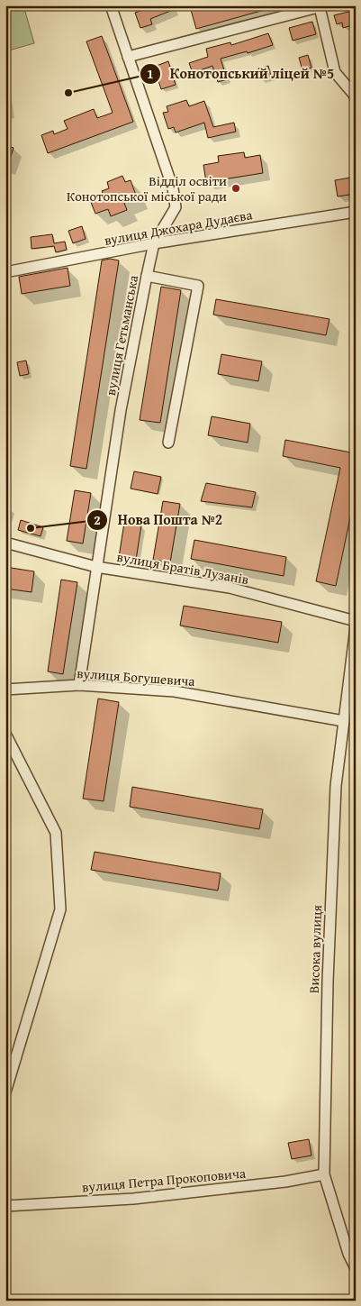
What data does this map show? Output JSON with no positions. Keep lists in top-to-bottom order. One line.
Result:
{"streets":{"street":["вулиця Джохара Дудаєва","вулиця Гетьманська","вулиця Братів Лузанів","вулиця Богушевича","Висока вулиця","вулиця Петра Прокоповича"]},"crossings":[["вулиця Джохара Дудаєва","вулиця Гетьманська"],["вулиця Гетьманська","вулиця Братів Лузанів"],["вулиця Гетьманська","вулиця Богушевича"],["вулиця Богушевича","Висока вулиця"],["Висока вулиця","вулиця Петра Прокоповича"]],"places":["Конотопський ліцей №5","Відділ освіти Конотопської міської ради","Нова Пошта №2"]}
